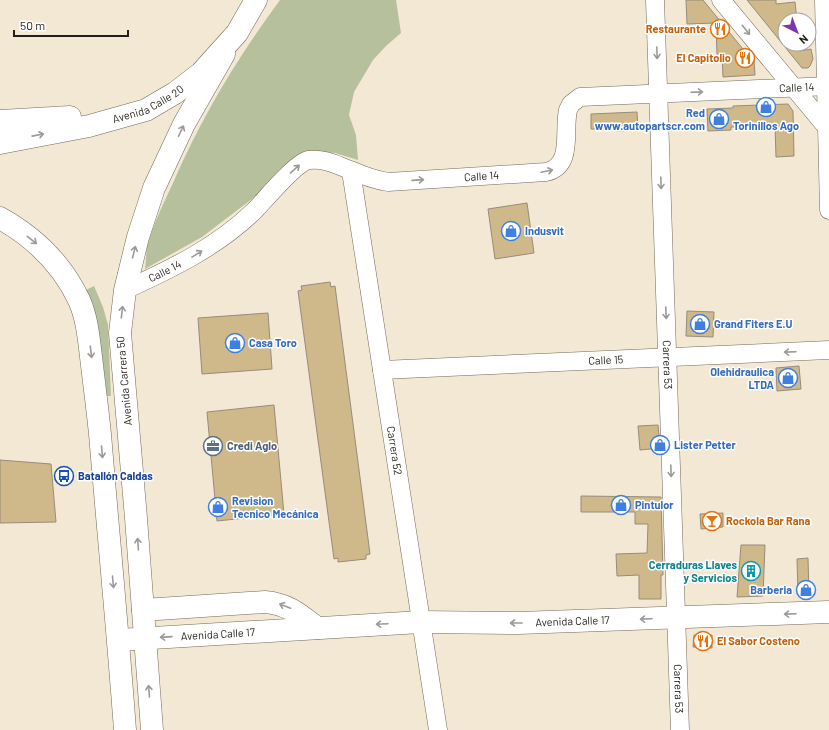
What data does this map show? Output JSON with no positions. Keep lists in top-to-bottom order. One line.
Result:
{"streets":{"main road":["Avenida Calle 20","Avenida Carrera 50","Avenida Calle 17"],"street":["Calle 14","Calle 15","Carrera 53","Carrera 52"]},"crossings":[["Calle 14","Carrera 53"],["Calle 14","Avenida Carrera 50"],["Calle 14","Carrera 52"],["Avenida Calle 20","Avenida Carrera 50"],["Calle 15","Carrera 53"],["Calle 15","Carrera 52"],["Carrera 53","Avenida Calle 17"],["Avenida Carrera 50","Avenida Calle 17"],["Carrera 52","Avenida Calle 17"]],"one_way":["Calle 14","Calle 15","Carrera 53","Avenida Carrera 50","Avenida Calle 17"],"places":{"restaurant":["Restaurante","El Capitolio","El Sabor Costeno"],"shop":["Torinillos Ago","Red www.autopartscr.com","Indusvit","Grand Fiters E.U","Casa Toro","Olehidraulica LTDA","Lister Petter","Pintulor","Revision Tecnico Mecánica","Barberia"],"office":["Credi Aglo"],"bus stop":["Batallón Caldas"],"bar":["Rockola Bar Rana"],"building":["Cerraduras Llaves y Servicios"]},"scale_bar":"50 m","north":"bottom right"}
